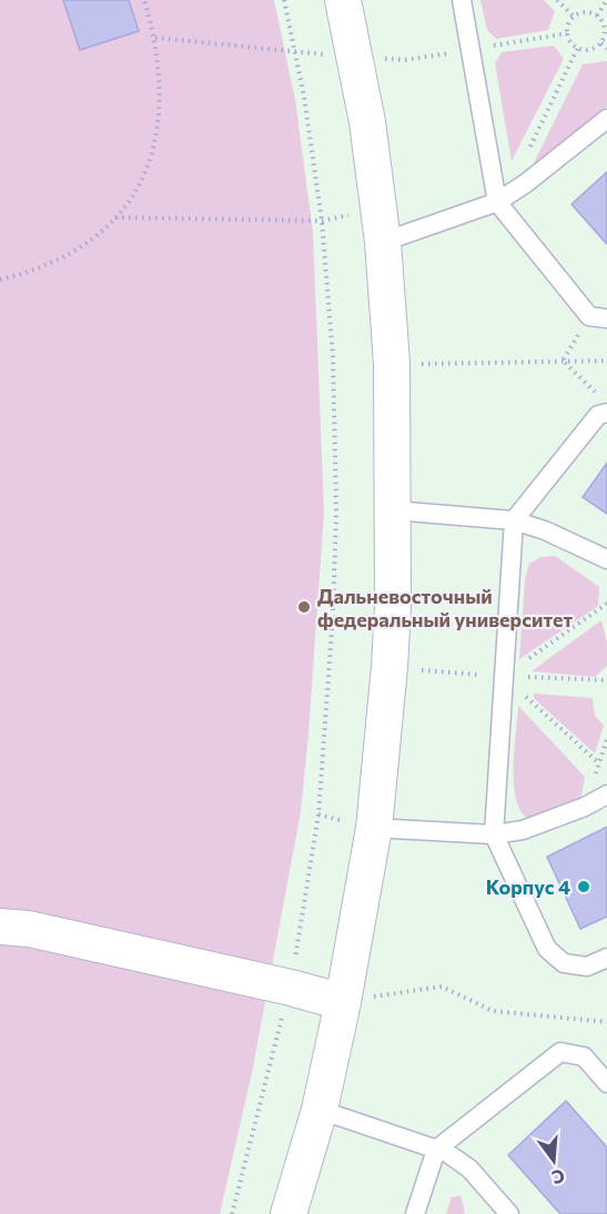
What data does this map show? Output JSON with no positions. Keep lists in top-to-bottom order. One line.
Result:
{"places":["Дальневосточный федеральный университет","Корпус 4"],"north":"bottom"}
